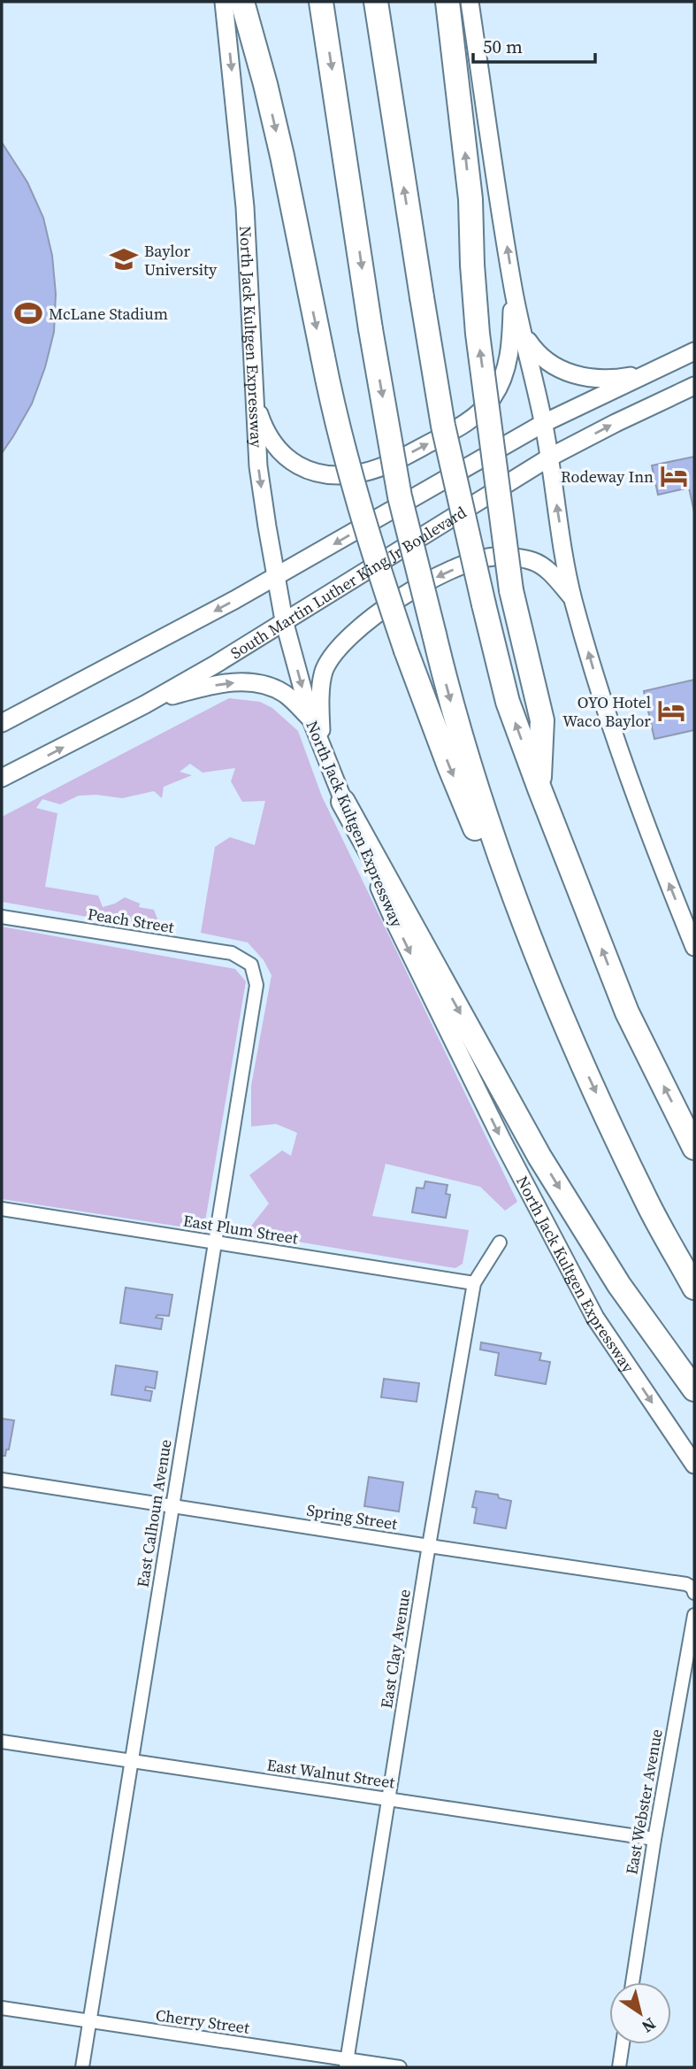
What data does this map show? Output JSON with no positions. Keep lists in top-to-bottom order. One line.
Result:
{"streets":{"main road":["North Jack Kultgen Expressway","South Martin Luther King Jr Boulevard"],"street":["Peach Street","East Plum Street","East Calhoun Avenue","Spring Street","East Clay Avenue","East Walnut Street","East Webster Avenue","Cherry Street"]},"crossings":[["North Jack Kultgen Expressway","South Martin Luther King Jr Boulevard"],["Peach Street","East Calhoun Avenue"],["East Plum Street","East Calhoun Avenue"],["East Plum Street","East Clay Avenue"],["East Calhoun Avenue","Spring Street"],["East Calhoun Avenue","East Walnut Street"],["East Calhoun Avenue","Cherry Street"],["Spring Street","East Clay Avenue"],["East Clay Avenue","East Walnut Street"],["East Clay Avenue","Cherry Street"],["East Walnut Street","East Webster Avenue"]],"one_way":["North Jack Kultgen Expressway"],"places":{"school or university":["Baylor University"],"sports":["McLane Stadium"],"hotel":["Rodeway Inn","OYO Hotel Waco Baylor"]},"scale_bar":"50 m","north":"bottom right"}
